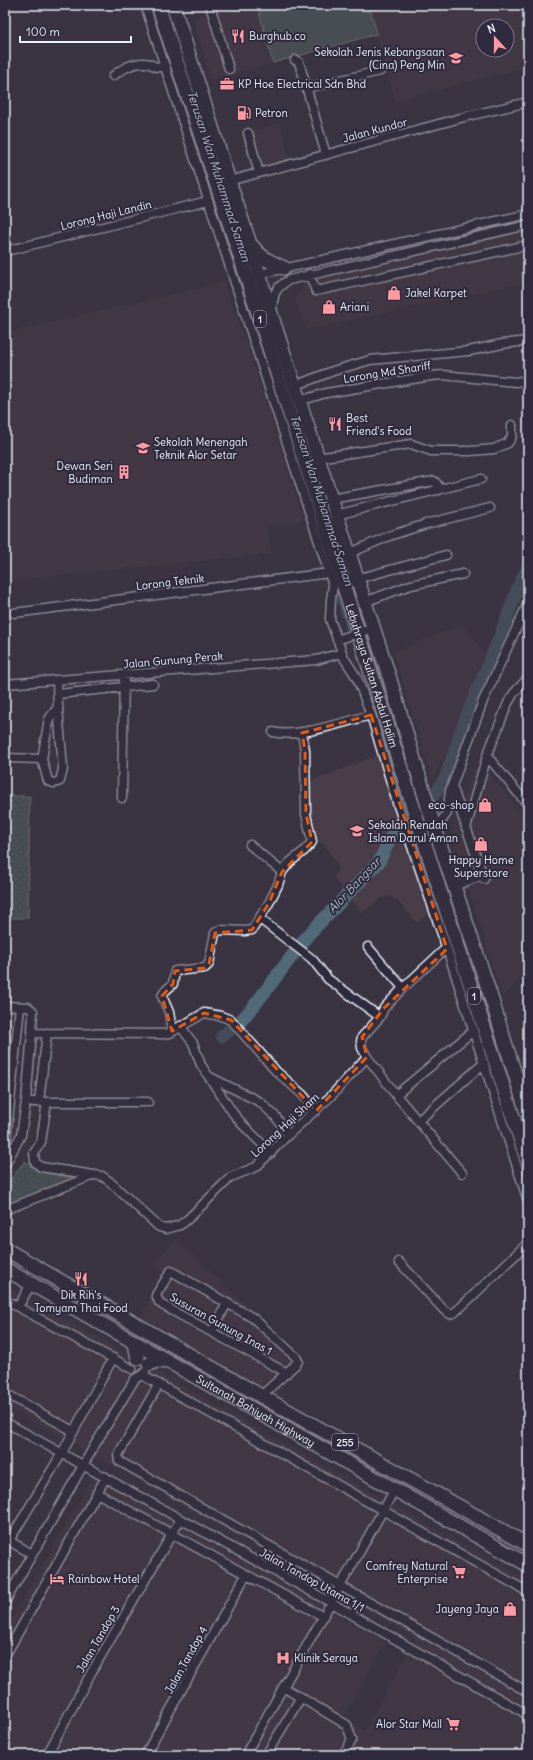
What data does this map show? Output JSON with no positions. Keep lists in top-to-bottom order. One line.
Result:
{"streets":{"main road":["1","Lebuhraya Sultan Abdul Halim","Sultanah Bahiyah Highway","255"],"street":["Jalan Kundor","Lorong Haji Landin","Lorong Md Shariff","Lorong Teknik","Jalan Gunung Perak","Lorong Haji Sham","Susuran Gunung Inas 1","Jalan Tandop Utama 1/1","Jalan Tandop 3","Jalan Tandop 4"]},"crossings":[["Jalan Kundor","Lebuhraya Sultan Abdul Halim"],["Lorong Md Shariff","Lebuhraya Sultan Abdul Halim"],["Jalan Tandop Utama 1/1","Jalan Tandop 3"]],"water":["Terusan Wan Muhammad Saman","Alor Bangsar"],"places":{"restaurant":["Burghub.co","Best Friend's Food","Dik Rih's Tomyam Thai Food"],"school or university":["Sekolah Jenis Kebangsaan (Cina) Peng Min","Sekolah Menengah Teknik Alor Setar","Sekolah Rendah Islam Darul Aman"],"office":["KP Hoe Electrical Sdn Bhd"],"fuel station":["Petron"],"shop":["Jakel Karpet","Ariani","eco-shop","Happy Home Superstore","Jayeng Jaya"],"building":["Dewan Seri Budiman"],"supermarket":["Comfrey Natural Enterprise","Alor Star Mall"],"hotel":["Rainbow Hotel"],"hospital":["Klinik Seraya"]},"scale_bar":"100 m","north":"top"}
